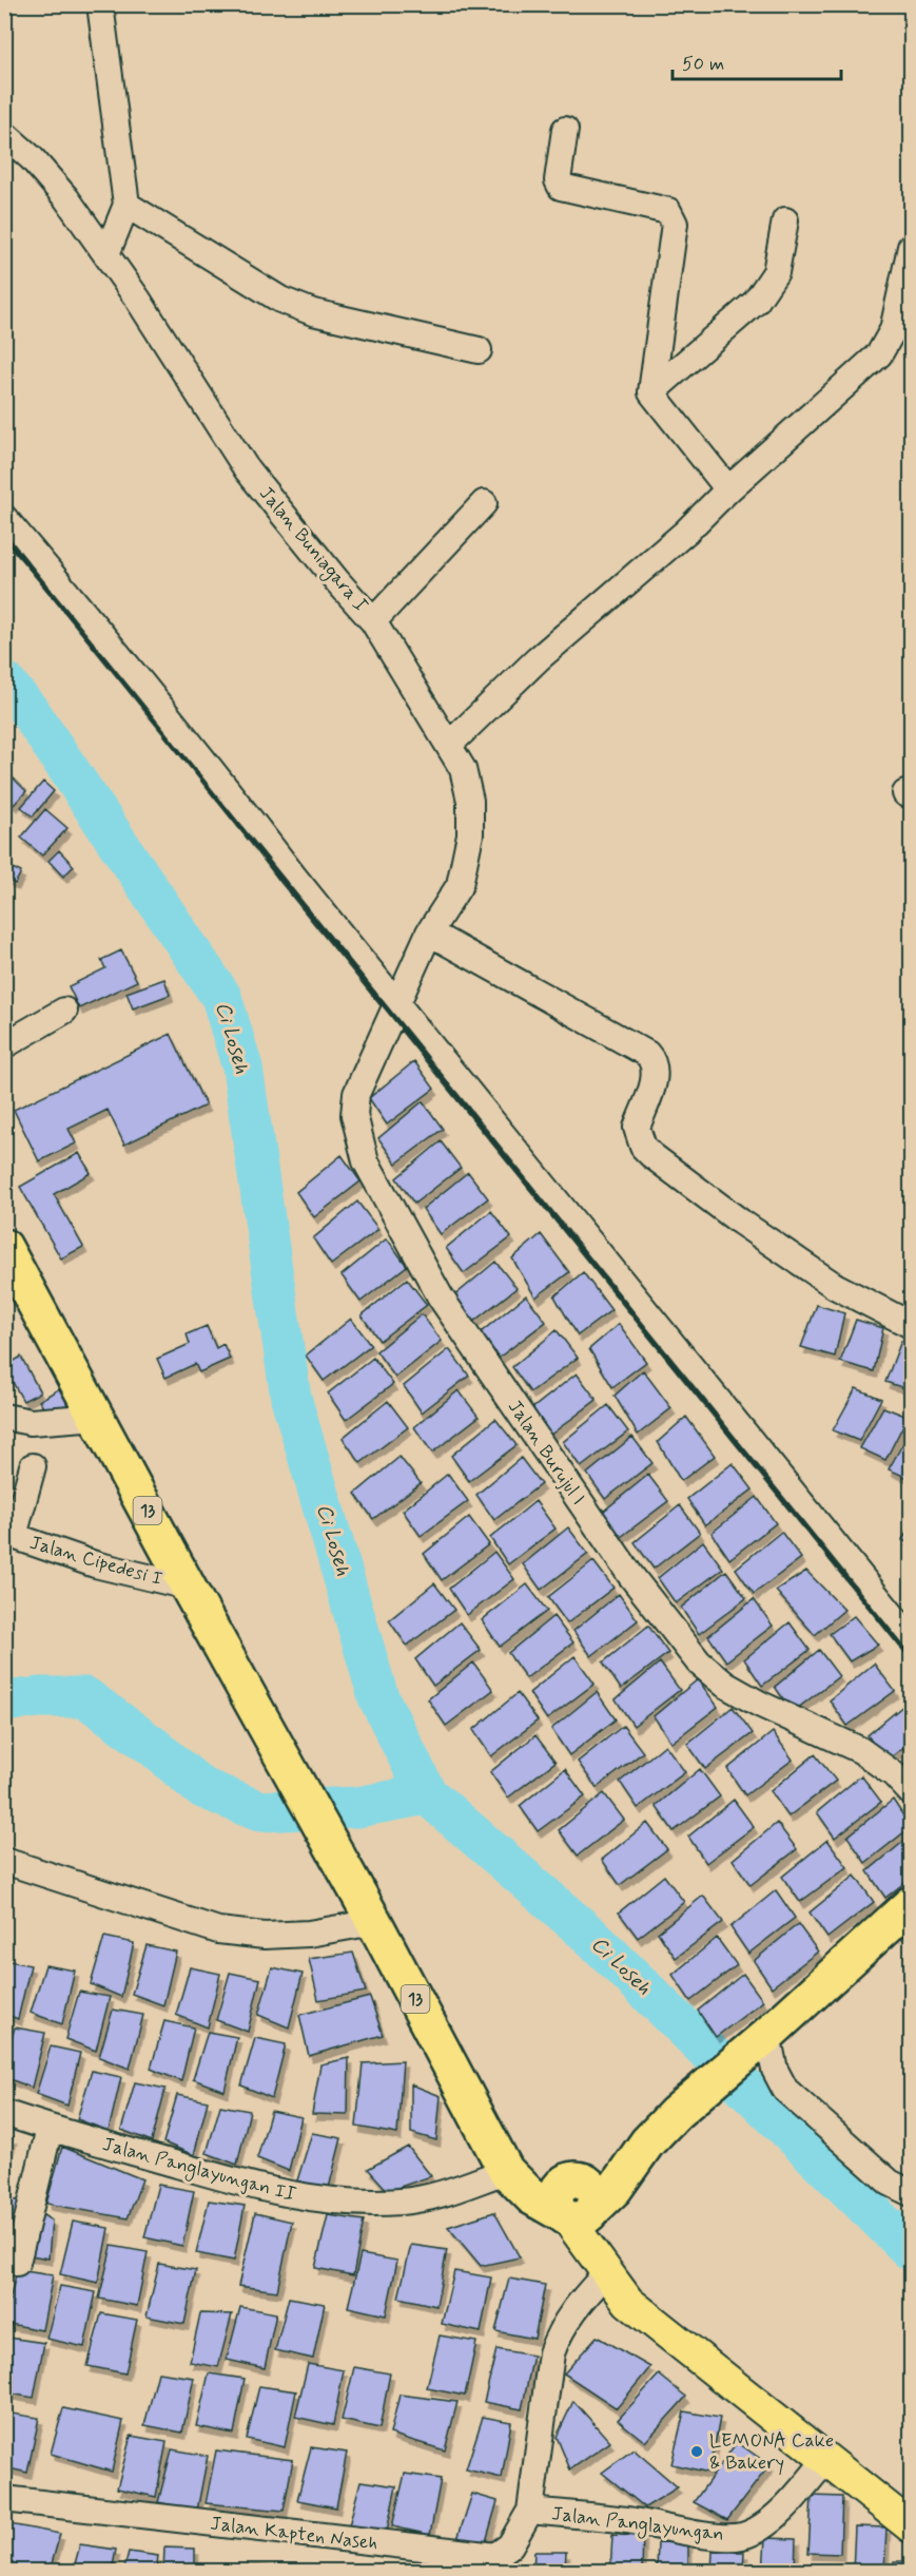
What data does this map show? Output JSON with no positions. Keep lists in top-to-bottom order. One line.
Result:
{"streets":{"highway":["13"],"street":["Jalan Buniagara I","Jalan Burujul I","Jalan Cipedesi I","Jalan Panglayungan II","Jalan Panglayungan","Jalan Kapten Naseh"]},"crossings":[["Jalan Buniagara I","Jalan Burujul I"],["13","Jalan Cipedesi I"],["13","Jalan Panglayungan II"],["Jalan Panglayungan","Jalan Kapten Naseh"]],"water":["Ci Loseh"],"places":["LEMONA Cake & Bakery"],"scale_bar":"50 m"}
